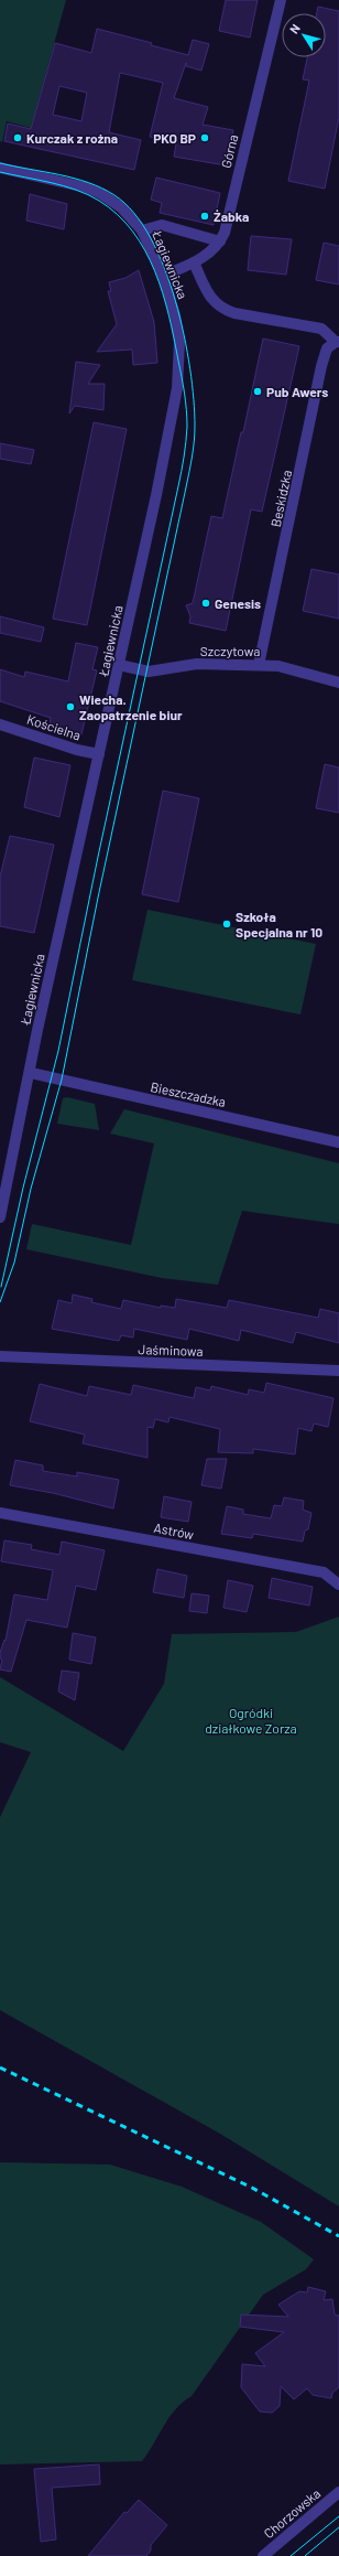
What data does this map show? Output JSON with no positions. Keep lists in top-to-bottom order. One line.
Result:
{"streets":{"street":["Górna","Łagiewnicka","Beskidzka","Szczytowa","Kościelna","Bieszczadzka","Jaśminowa","Astrów","Chorzowska"]},"crossings":[["Górna","Łagiewnicka"],["Górna","Beskidzka"],["Łagiewnicka","Szczytowa"],["Łagiewnicka","Kościelna"],["Łagiewnicka","Bieszczadzka"],["Beskidzka","Szczytowa"]],"parks":["Ogródki działkowe Zorza"],"places":["Kurczak z rożna","PKO BP","Żabka","Pub Awers","Genesis","Wiecha. Zaopatrzenie biur","Szkoła Specjalna nr 10"],"north":"top left"}
